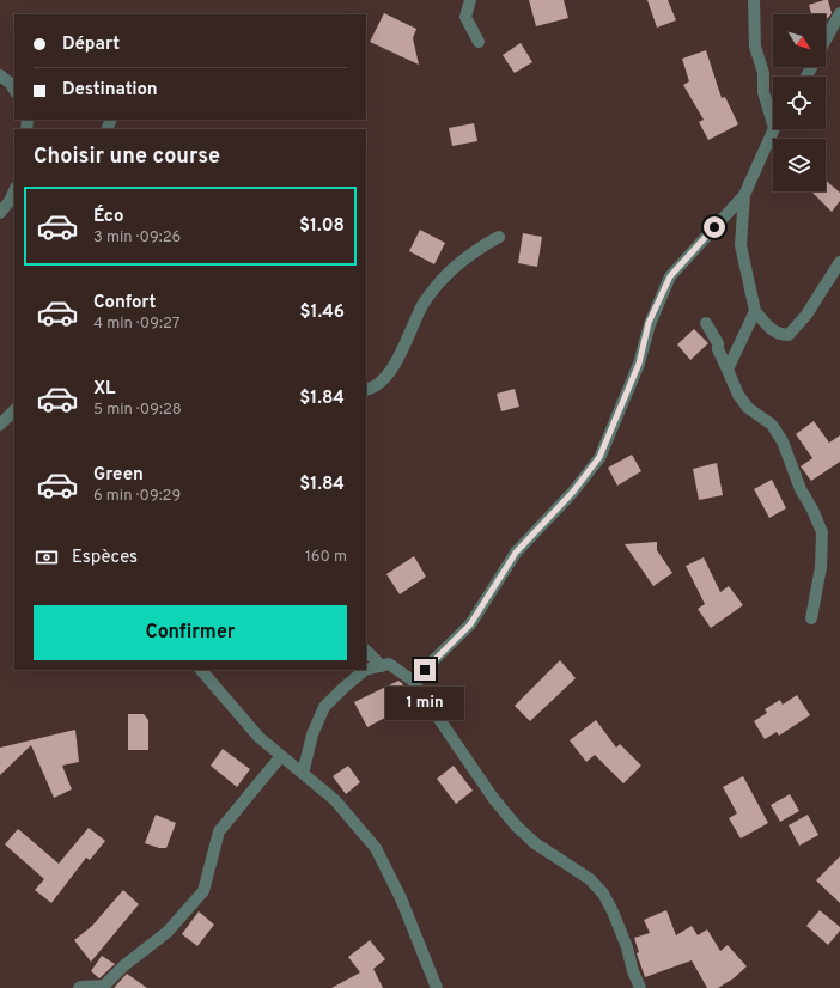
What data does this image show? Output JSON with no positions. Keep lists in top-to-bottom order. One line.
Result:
{"north":"bottom right","page":{"banner":["Départ","Destination"],"heading":"Choisir une course","list":[{"name":"Éco","note":"3 min · 09:26","value":"$1.08"},{"name":"Confort","note":"4 min · 09:27","value":"$1.46"},{"name":"XL","note":"5 min · 09:28","value":"$1.84"},{"name":"Green","note":"6 min · 09:29","value":"$1.84"}],"pay":["Espèces","160 m"],"buttons":"Confirmer","bubble":"1 min"}}
